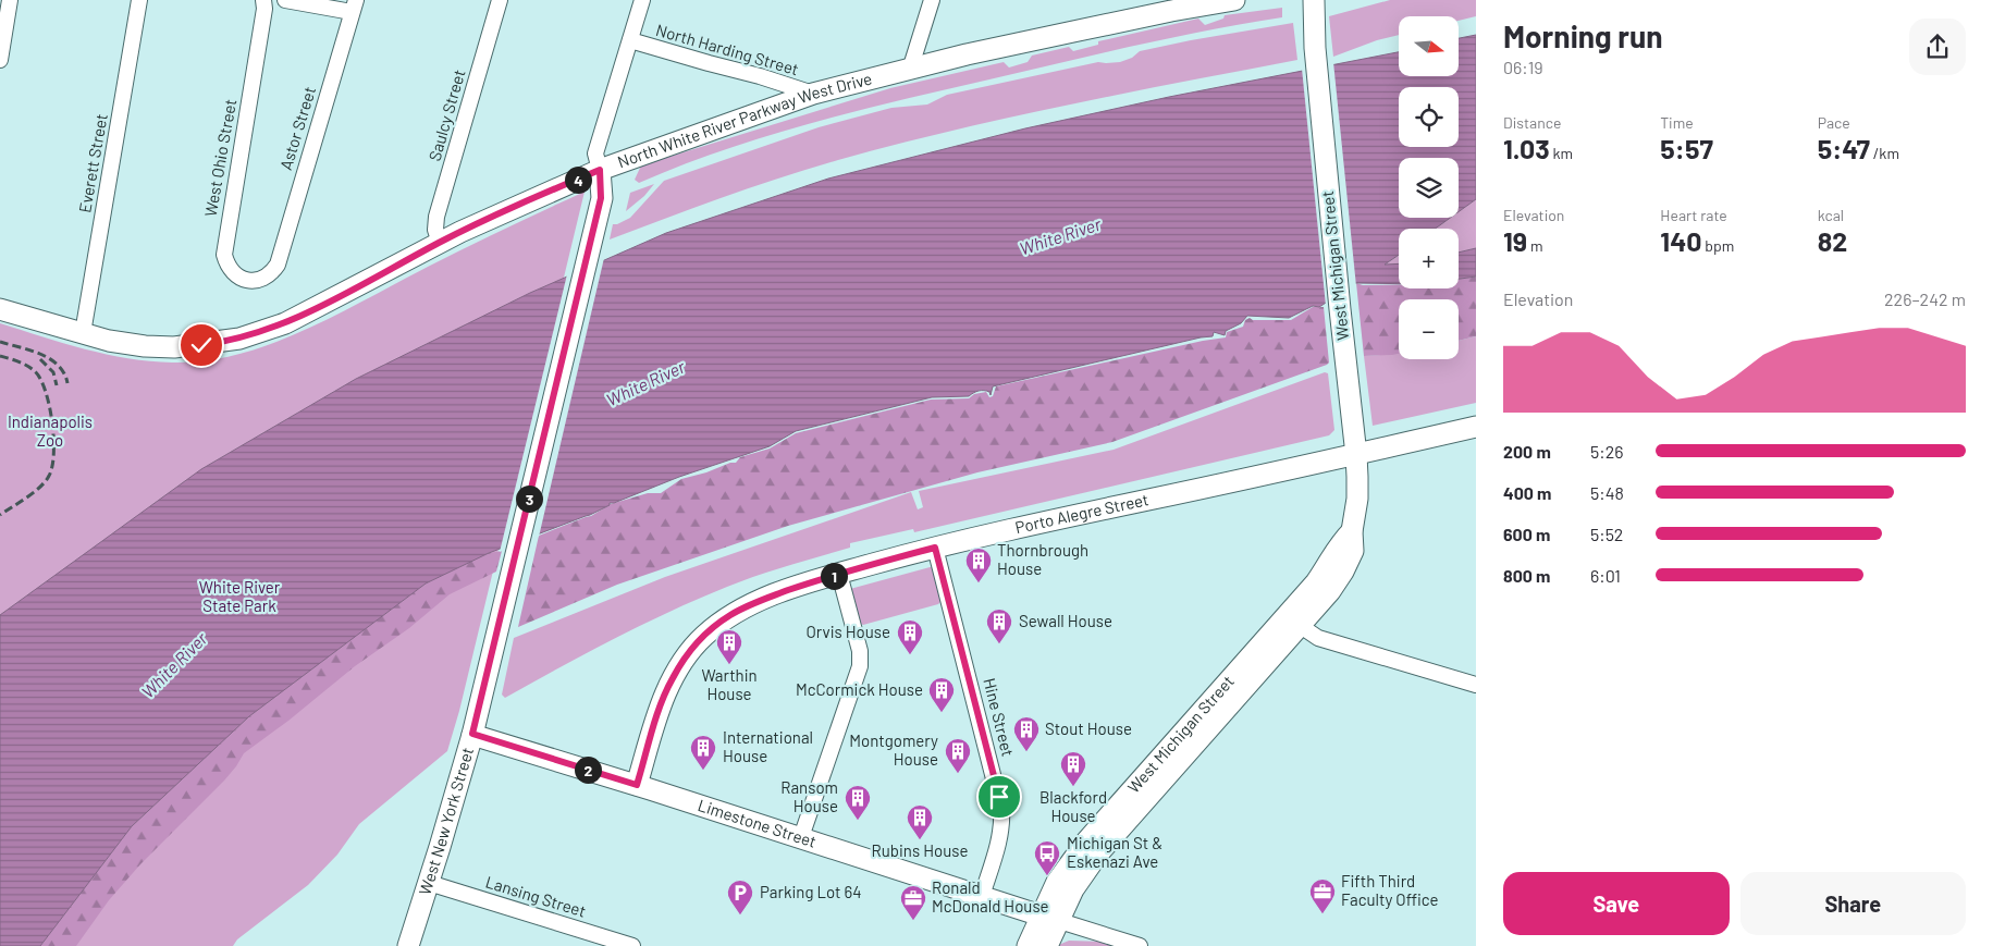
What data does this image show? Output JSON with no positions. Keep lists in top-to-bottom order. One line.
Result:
{"streets":{"main road":["North White River Parkway West Drive","West Michigan Street","Porto Alegre Street","West New York Street","Limestone Street"],"street":["North Harding Street","Saulcy Street","Astor Street","West Ohio Street","Everett Street","Hine Street","Lansing Street"]},"crossings":[["North Harding Street","North White River Parkway West Drive"],["North Harding Street","West New York Street"],["Saulcy Street","North White River Parkway West Drive"],["North White River Parkway West Drive","Everett Street"],["North White River Parkway West Drive","West New York Street"],["Astor Street","West Ohio Street"],["West Michigan Street","Porto Alegre Street"],["West Michigan Street","Limestone Street"],["Porto Alegre Street","Hine Street"],["Porto Alegre Street","Limestone Street"],["Hine Street","Limestone Street"],["West New York Street","Limestone Street"],["West New York Street","Lansing Street"]],"water":["White River"],"parks":["Indianapolis Zoo","White River State Park"],"places":{"building":["Thornbrough House","Sewall House","Orvis House","Warthin House","McCormick House","Stout House","International House","Montgomery House","Blackford House","Ransom House","Rubins House"],"bus stop":["Michigan St & Eskenazi Ave"],"office":["Fifth Third Faculty Office","Ronald McDonald House"],"parking":["Parking Lot 64"]},"north":"right","page":{"heading":["Morning run","06:19"],"map_buttons":["+","−"],"stats":[["Distance","1.03 km"],["Time","5:57"],["Pace","5:47 /km"],["Elevation","19 m"],["Heart rate","140 bpm"],["kcal","82"]],"pins":["4","3","1","2"],"chart":["Elevation","226–242 m"],"list":[{"name":"200 m","note":"5:26"},{"name":"400 m","note":"5:48"},{"name":"600 m","note":"5:52"},{"name":"800 m","note":"6:01"}],"buttons":["Save","Share"]}}
